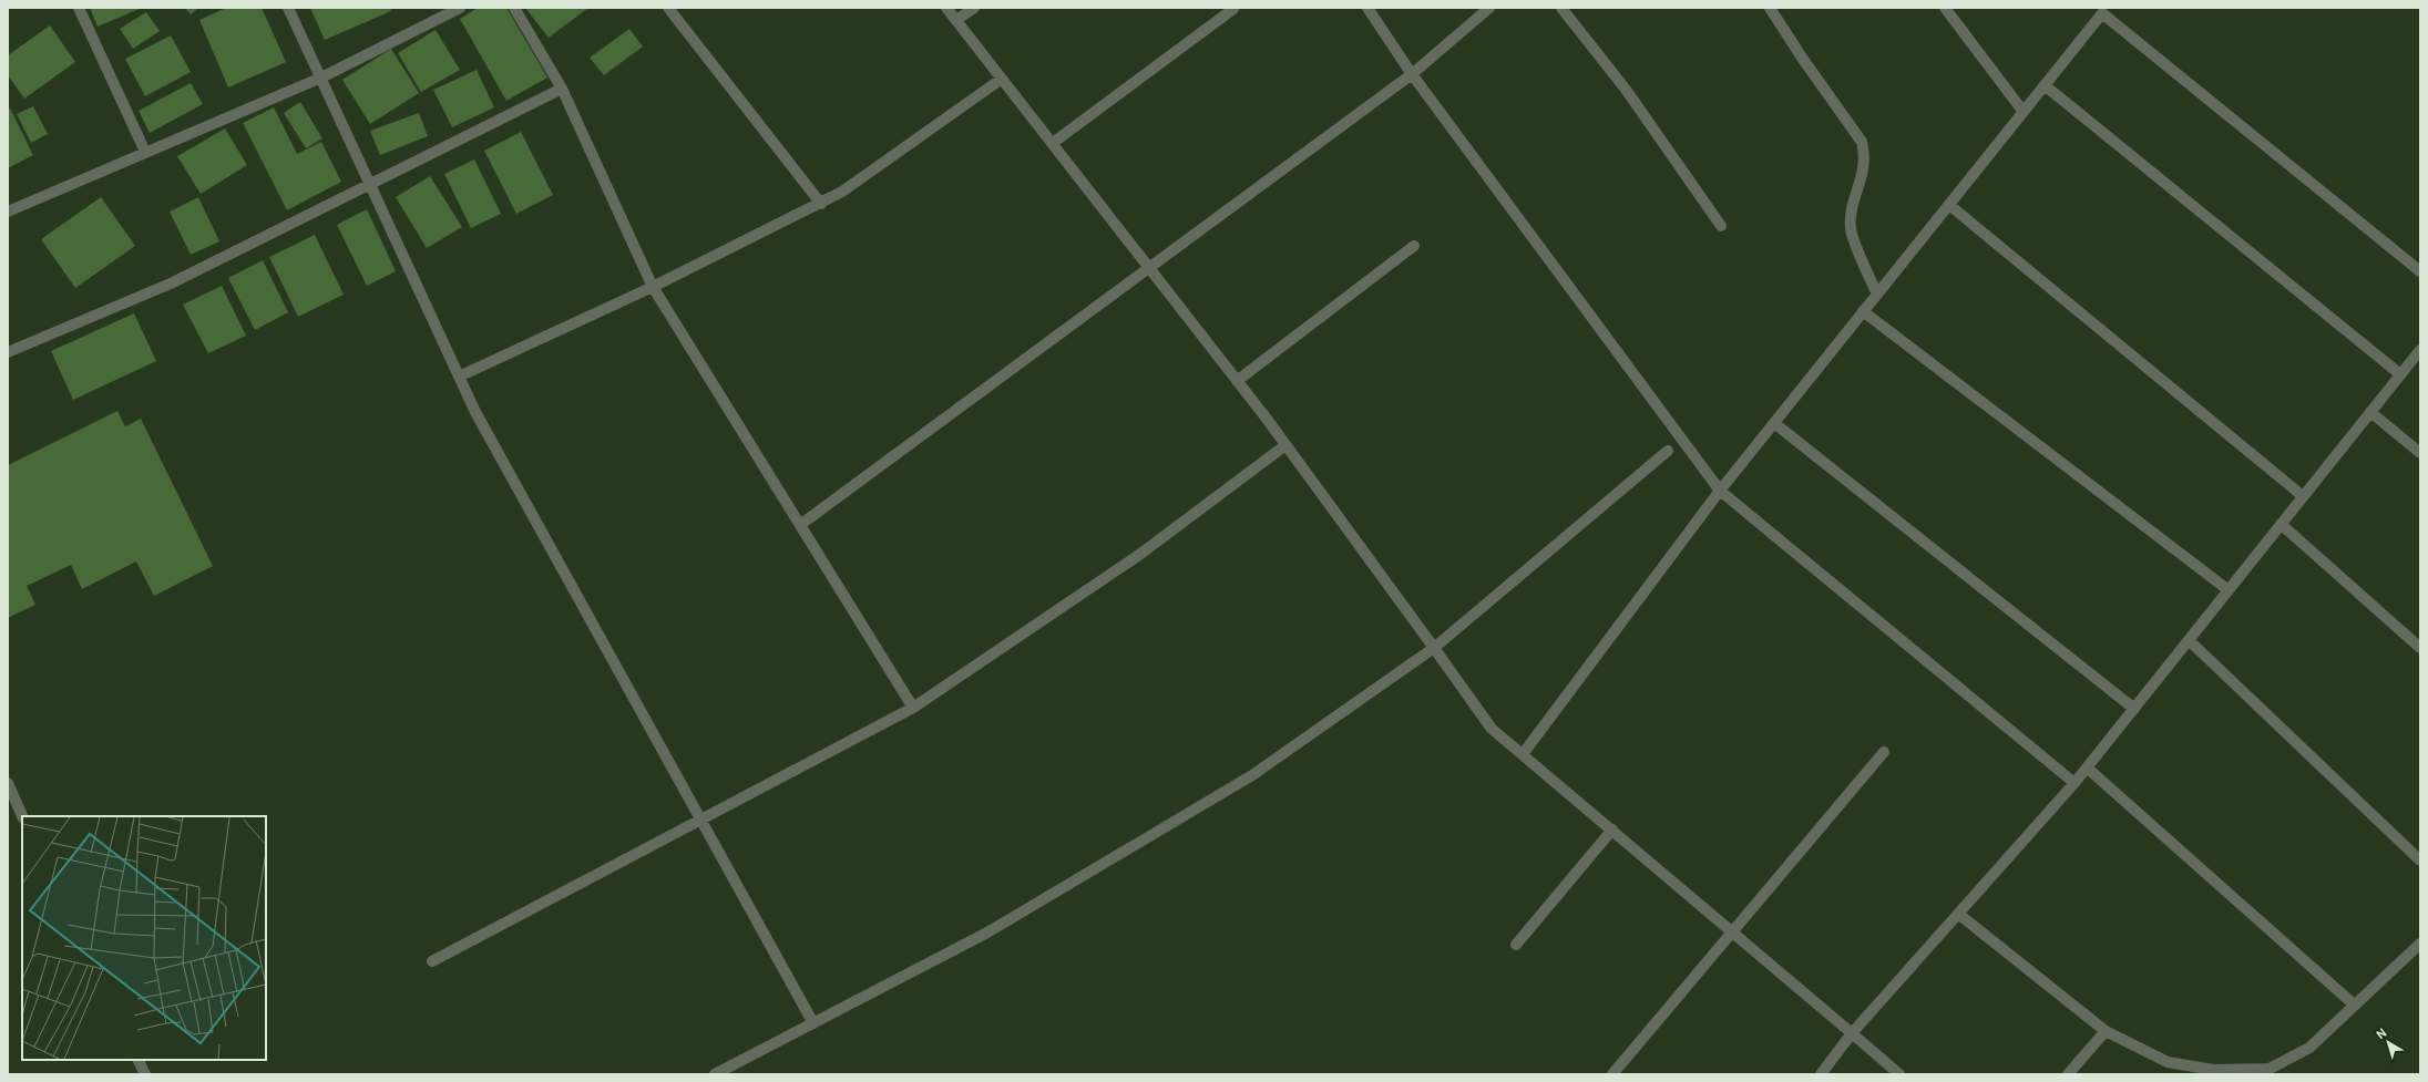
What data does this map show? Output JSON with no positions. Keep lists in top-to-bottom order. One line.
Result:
{"north":"top left"}
